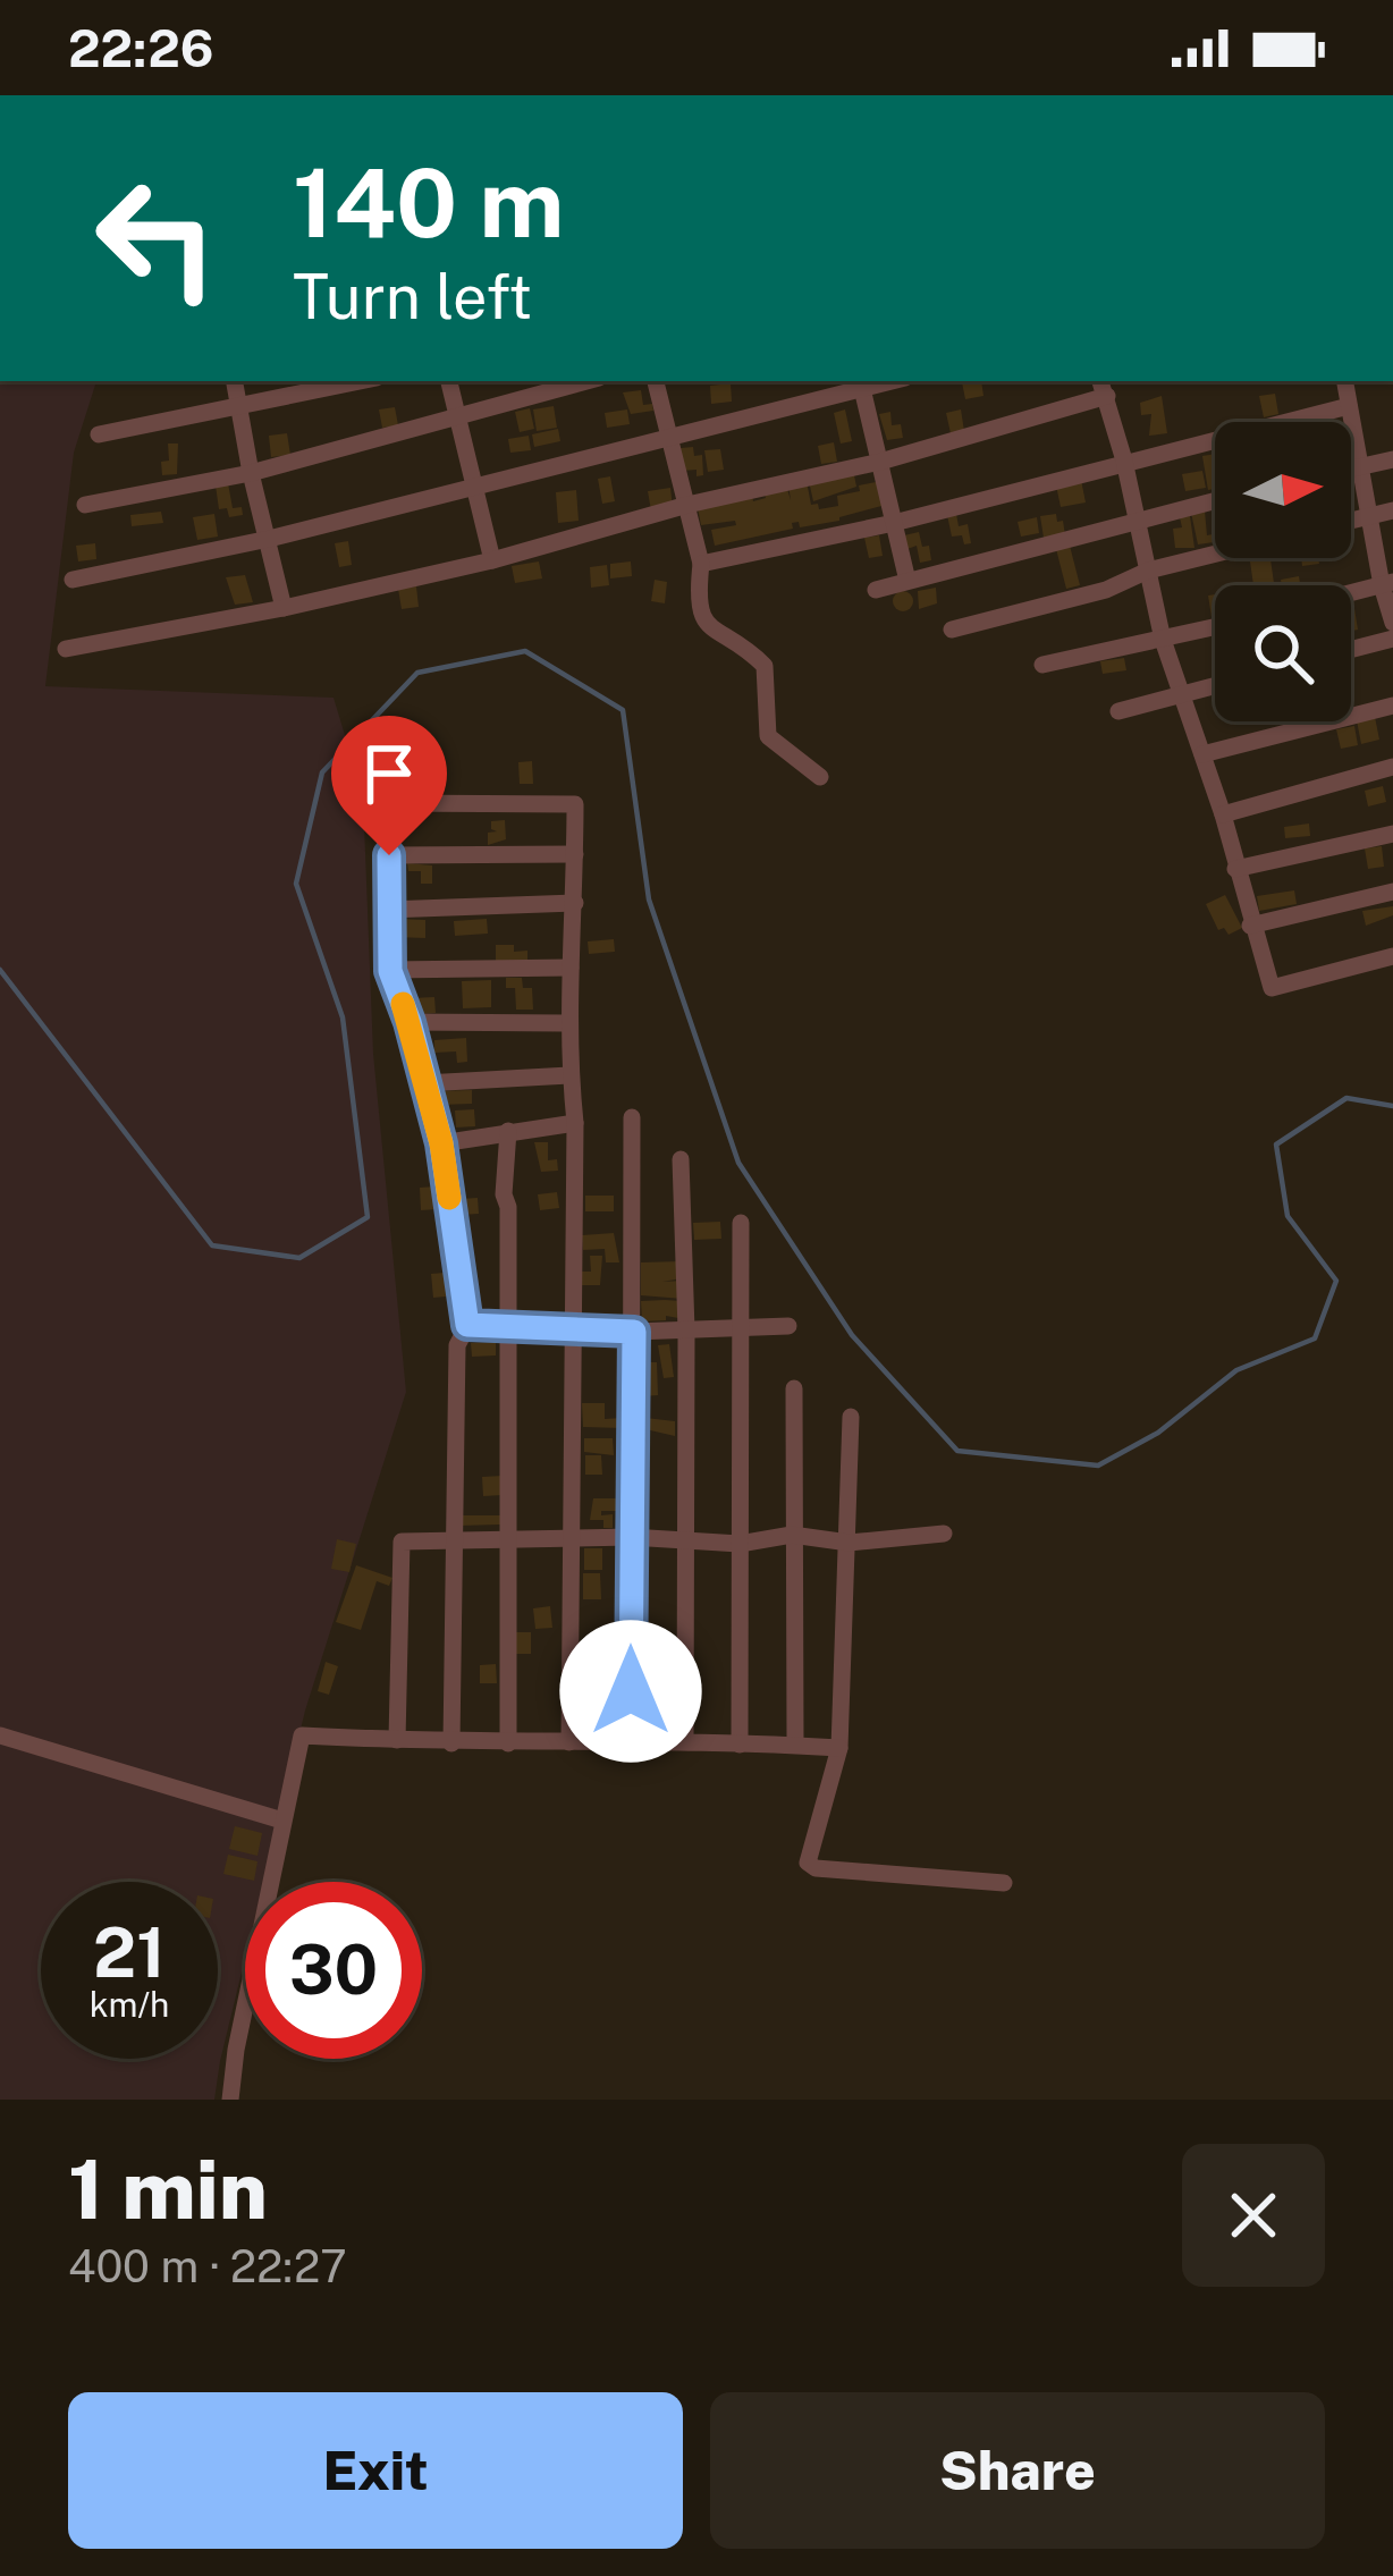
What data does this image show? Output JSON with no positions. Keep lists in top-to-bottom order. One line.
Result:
{"north":"right","page":{"status":"22:26","turn":["140 m","Turn left"],"speed":"21 km/h","limit":"30","heading":["1 min","400 m · 22:27"],"buttons":["Exit","Share"]}}
